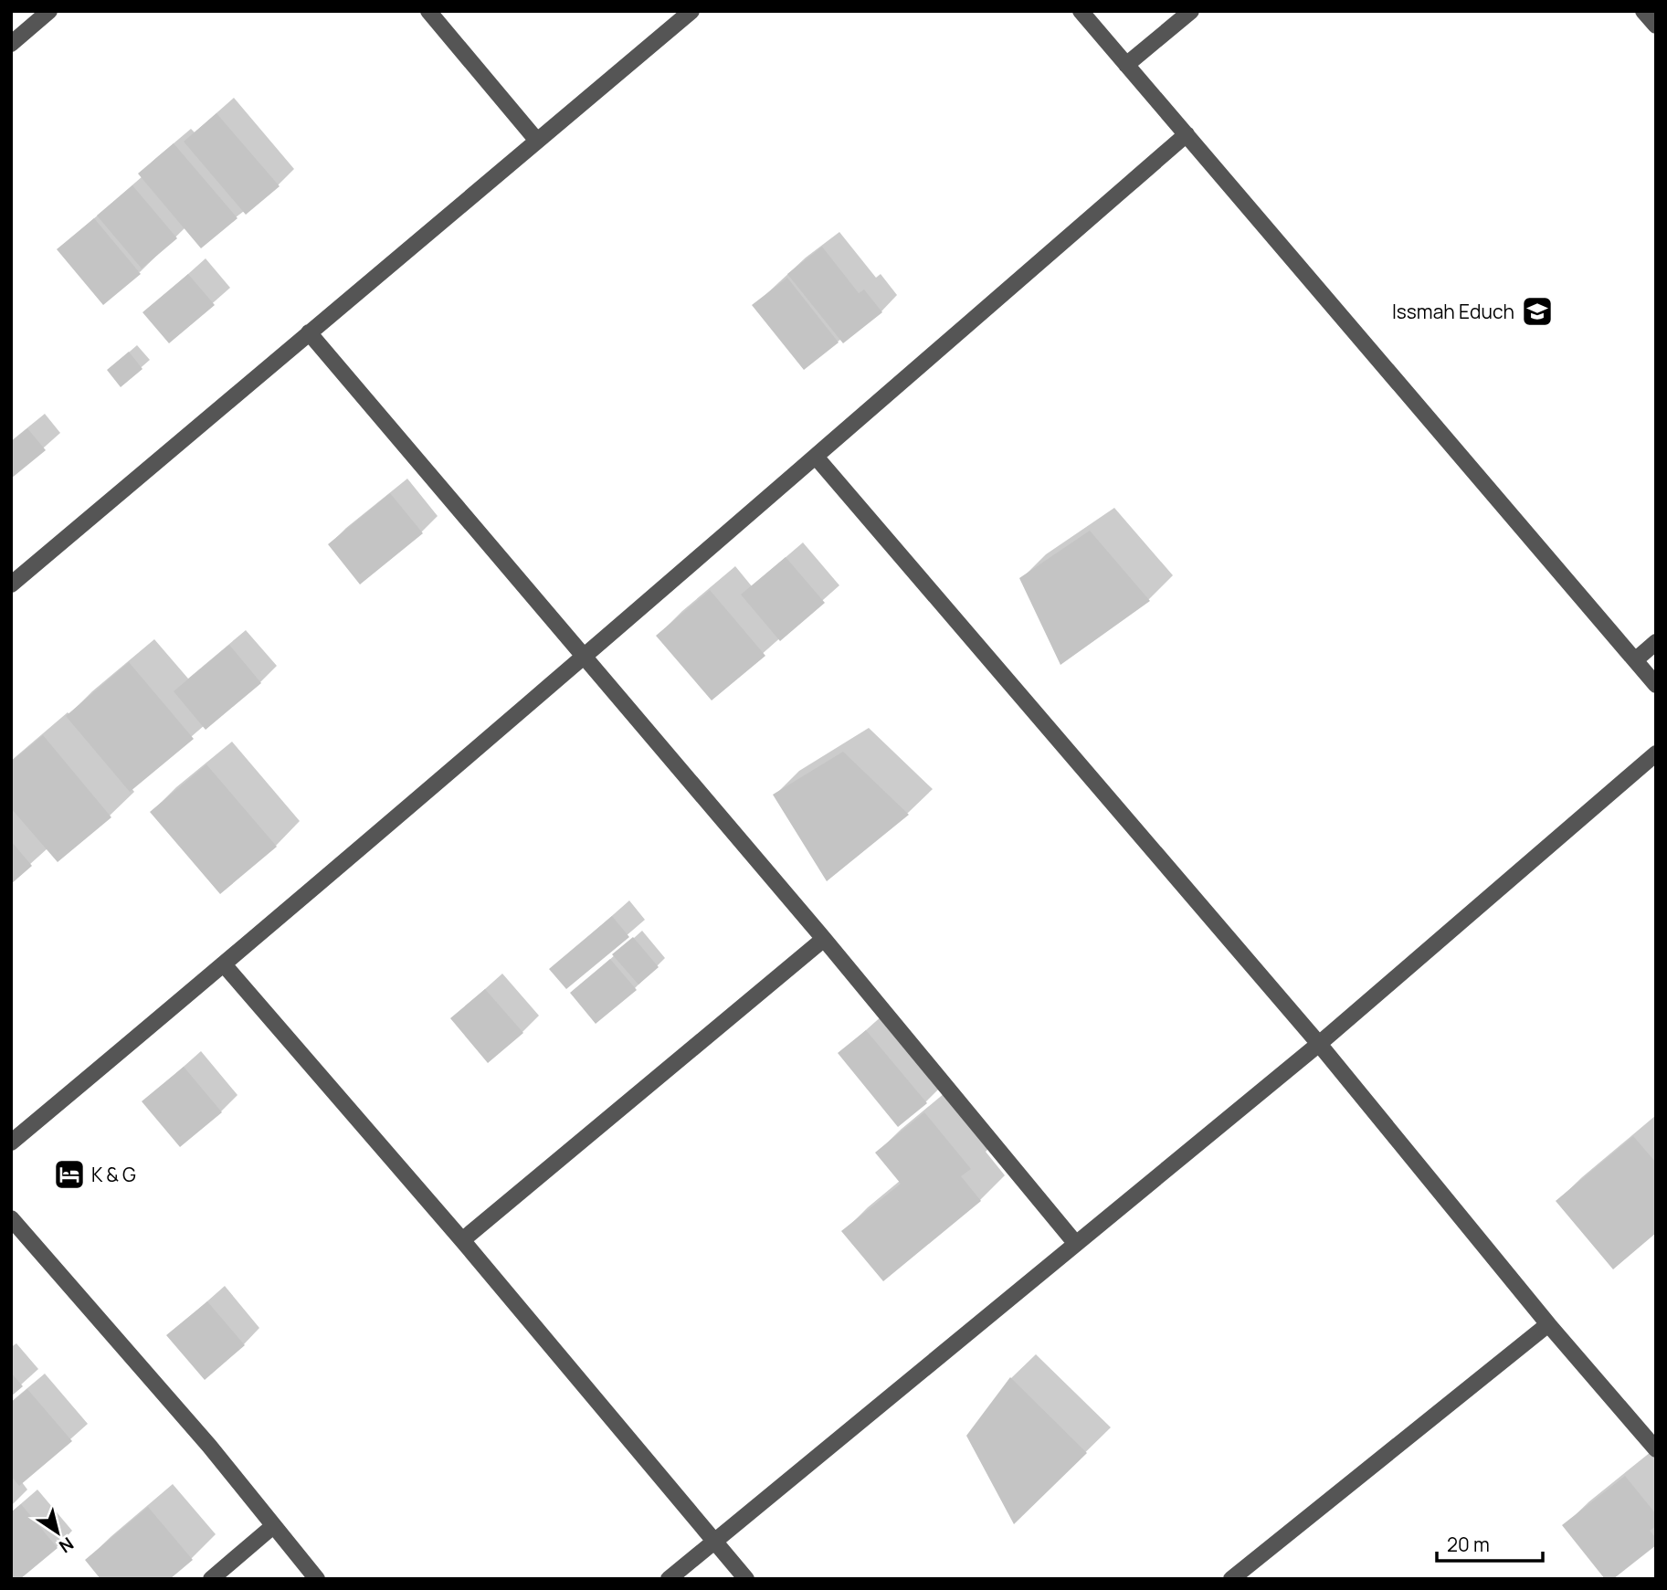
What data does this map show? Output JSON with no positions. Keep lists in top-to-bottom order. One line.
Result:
{"places":{"school or university":["Issmah Educh"],"hotel":["K & G"]},"scale_bar":"20 m","north":"bottom right"}
